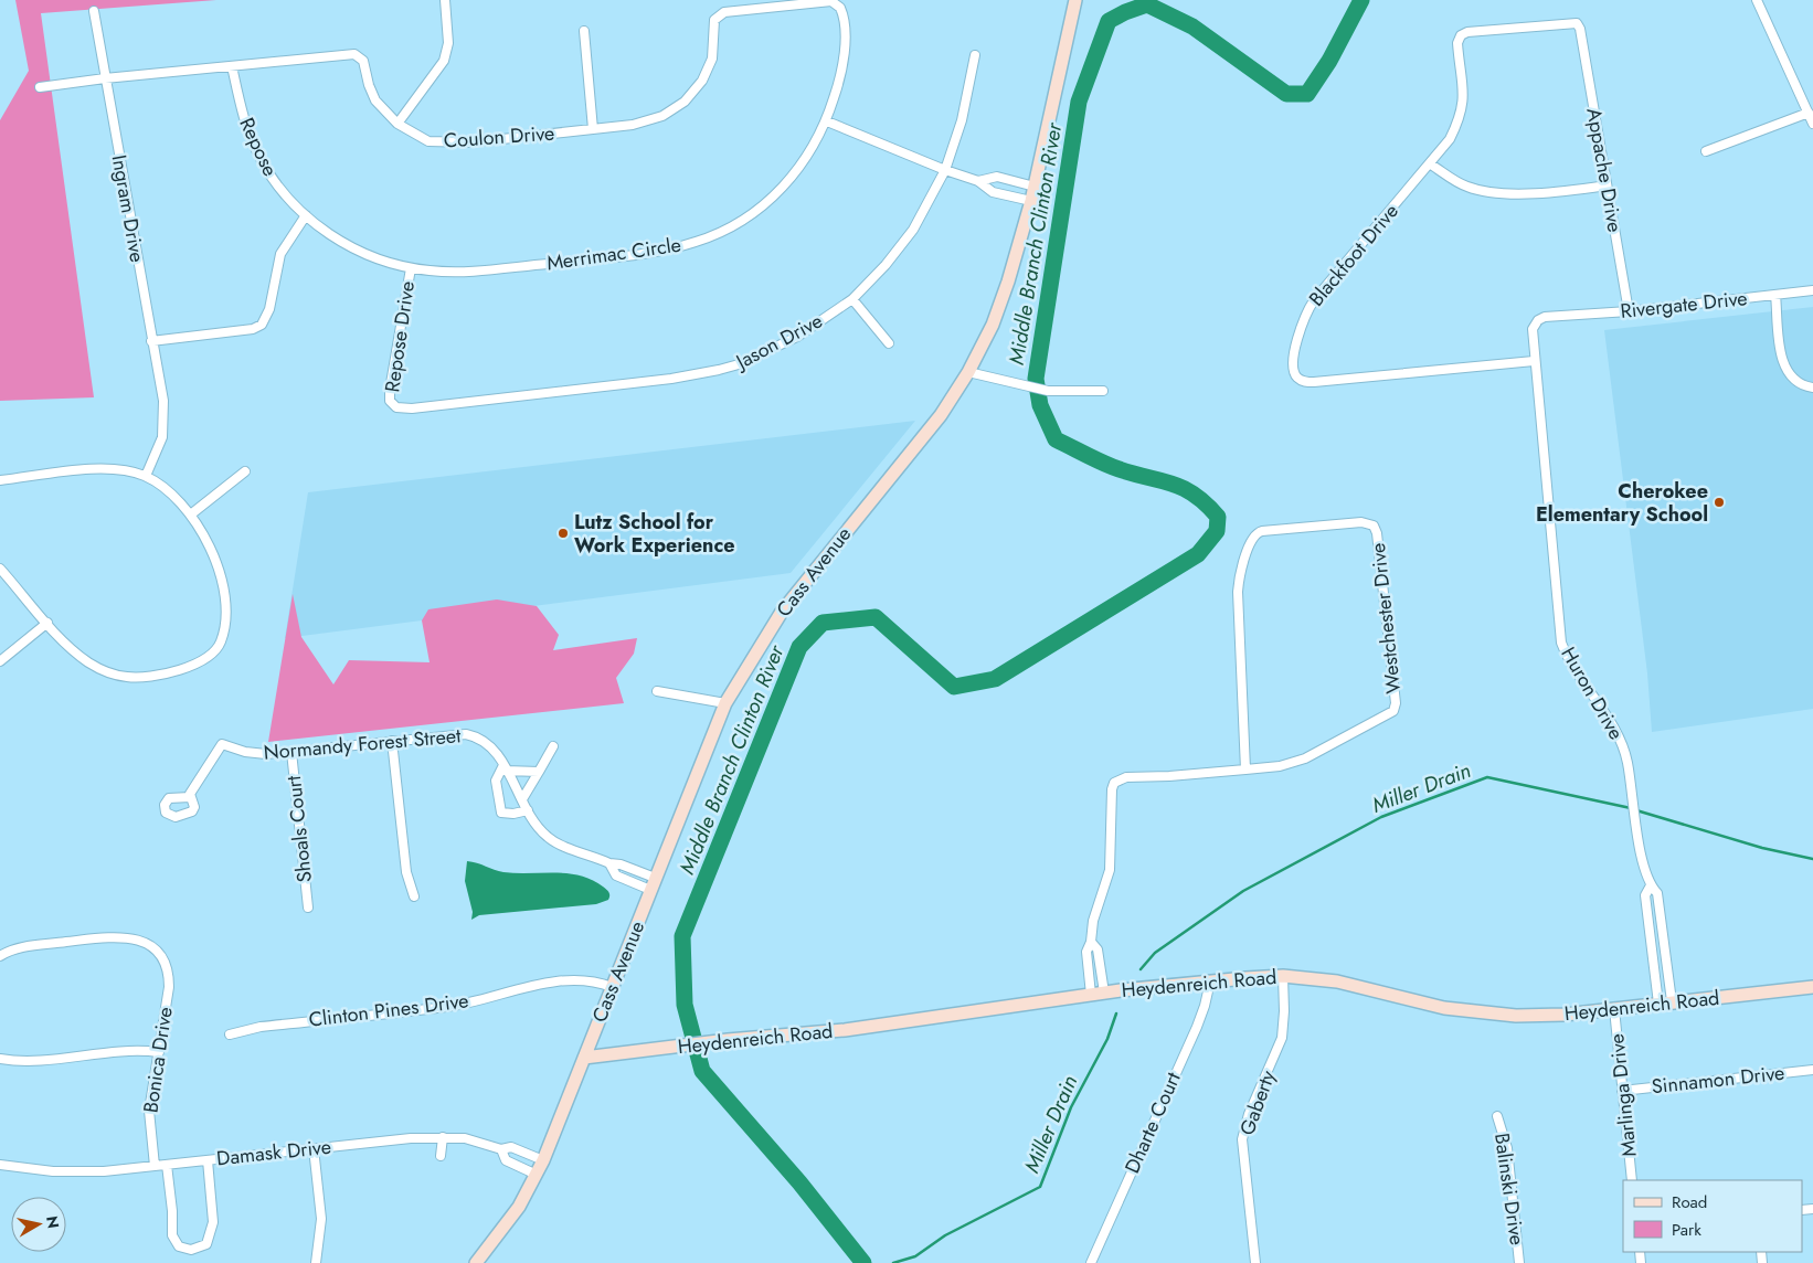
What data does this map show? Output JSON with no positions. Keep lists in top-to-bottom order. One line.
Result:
{"streets":{"main road":["Cass Avenue","Heydenreich Road"],"street":["Coulon Drive","Repose","Appache Drive","Ingram Drive","Merrimac Circle","Blackfoot Drive","Rivergate Drive","Repose Drive","Jason Drive","Westchester Drive","Huron Drive","Normandy Forest Street","Shoals Court","Clinton Pines Drive","Bonica Drive","Sinnamon Drive","Marlinga Drive","Gaberty","Dharte Court","Damask Drive","Balinski Drive"]},"crossings":[["Coulon Drive","Repose"],["Coulon Drive","Ingram Drive"],["Coulon Drive","Merrimac Circle"],["Repose","Merrimac Circle"],["Appache Drive","Blackfoot Drive"],["Appache Drive","Rivergate Drive"],["Merrimac Circle","Repose Drive"],["Blackfoot Drive","Huron Drive"],["Rivergate Drive","Huron Drive"],["Repose Drive","Jason Drive"],["Cass Avenue","Normandy Forest Street"],["Cass Avenue","Heydenreich Road"],["Cass Avenue","Clinton Pines Drive"],["Cass Avenue","Damask Drive"],["Westchester Drive","Heydenreich Road"],["Huron Drive","Heydenreich Road"],["Normandy Forest Street","Shoals Court"],["Heydenreich Road","Marlinga Drive"],["Heydenreich Road","Gaberty"],["Heydenreich Road","Dharte Court"],["Bonica Drive","Damask Drive"],["Sinnamon Drive","Marlinga Drive"]],"water":["Middle Branch Clinton River","Miller Drain"],"places":["Cherokee Elementary School","Lutz School for Work Experience"],"legend":["Road","Park"],"north":"right"}
